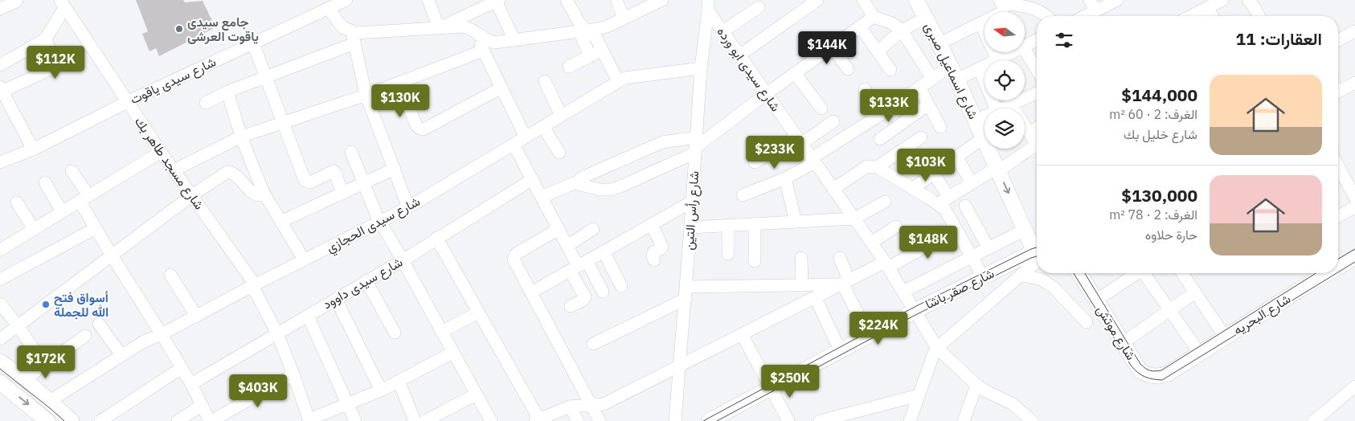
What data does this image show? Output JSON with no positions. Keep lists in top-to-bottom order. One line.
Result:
{"streets":{"main road":["شارع اسماعيل صبرى","شارع صقر باشا","شارع البحريه","شارع موتش"],"street":["شارع سيدى ابو ورده","شارع سيدى ياقوت","شارع مسجد طاهر بك","شارع رأس التين","شارع سيدى الحجازي","شارع سيدى داوود"]},"crossings":[["شارع سيدى ابو ورده","شارع رأس التين"],["شارع سيدى ابو ورده","شارع صقر باشا"],["شارع سيدى ياقوت","شارع مسجد طاهر بك"],["شارع مسجد طاهر بك","شارع سيدى الحجازي"],["شارع مسجد طاهر بك","شارع سيدى داوود"],["شارع رأس التين","شارع سيدى الحجازي"],["شارع البحريه","شارع موتش"]],"places":["جامع سيدى ياقوت العرشى","أسواق فتح الله للجملة"],"north":"left","page":{"heading":"العقارات: 11","price":["$144K","$112K","$130K","$133K","$233K","$103K","$148K","$224K","$172K","$250K","$403K"],"list":[{"name":"$144,000","note":"الغرف: 2 · 60 m² · شارع خليل بك"},{"name":"$130,000","note":"الغرف: 2 · 78 m² · حارة حلاوه"}]}}
